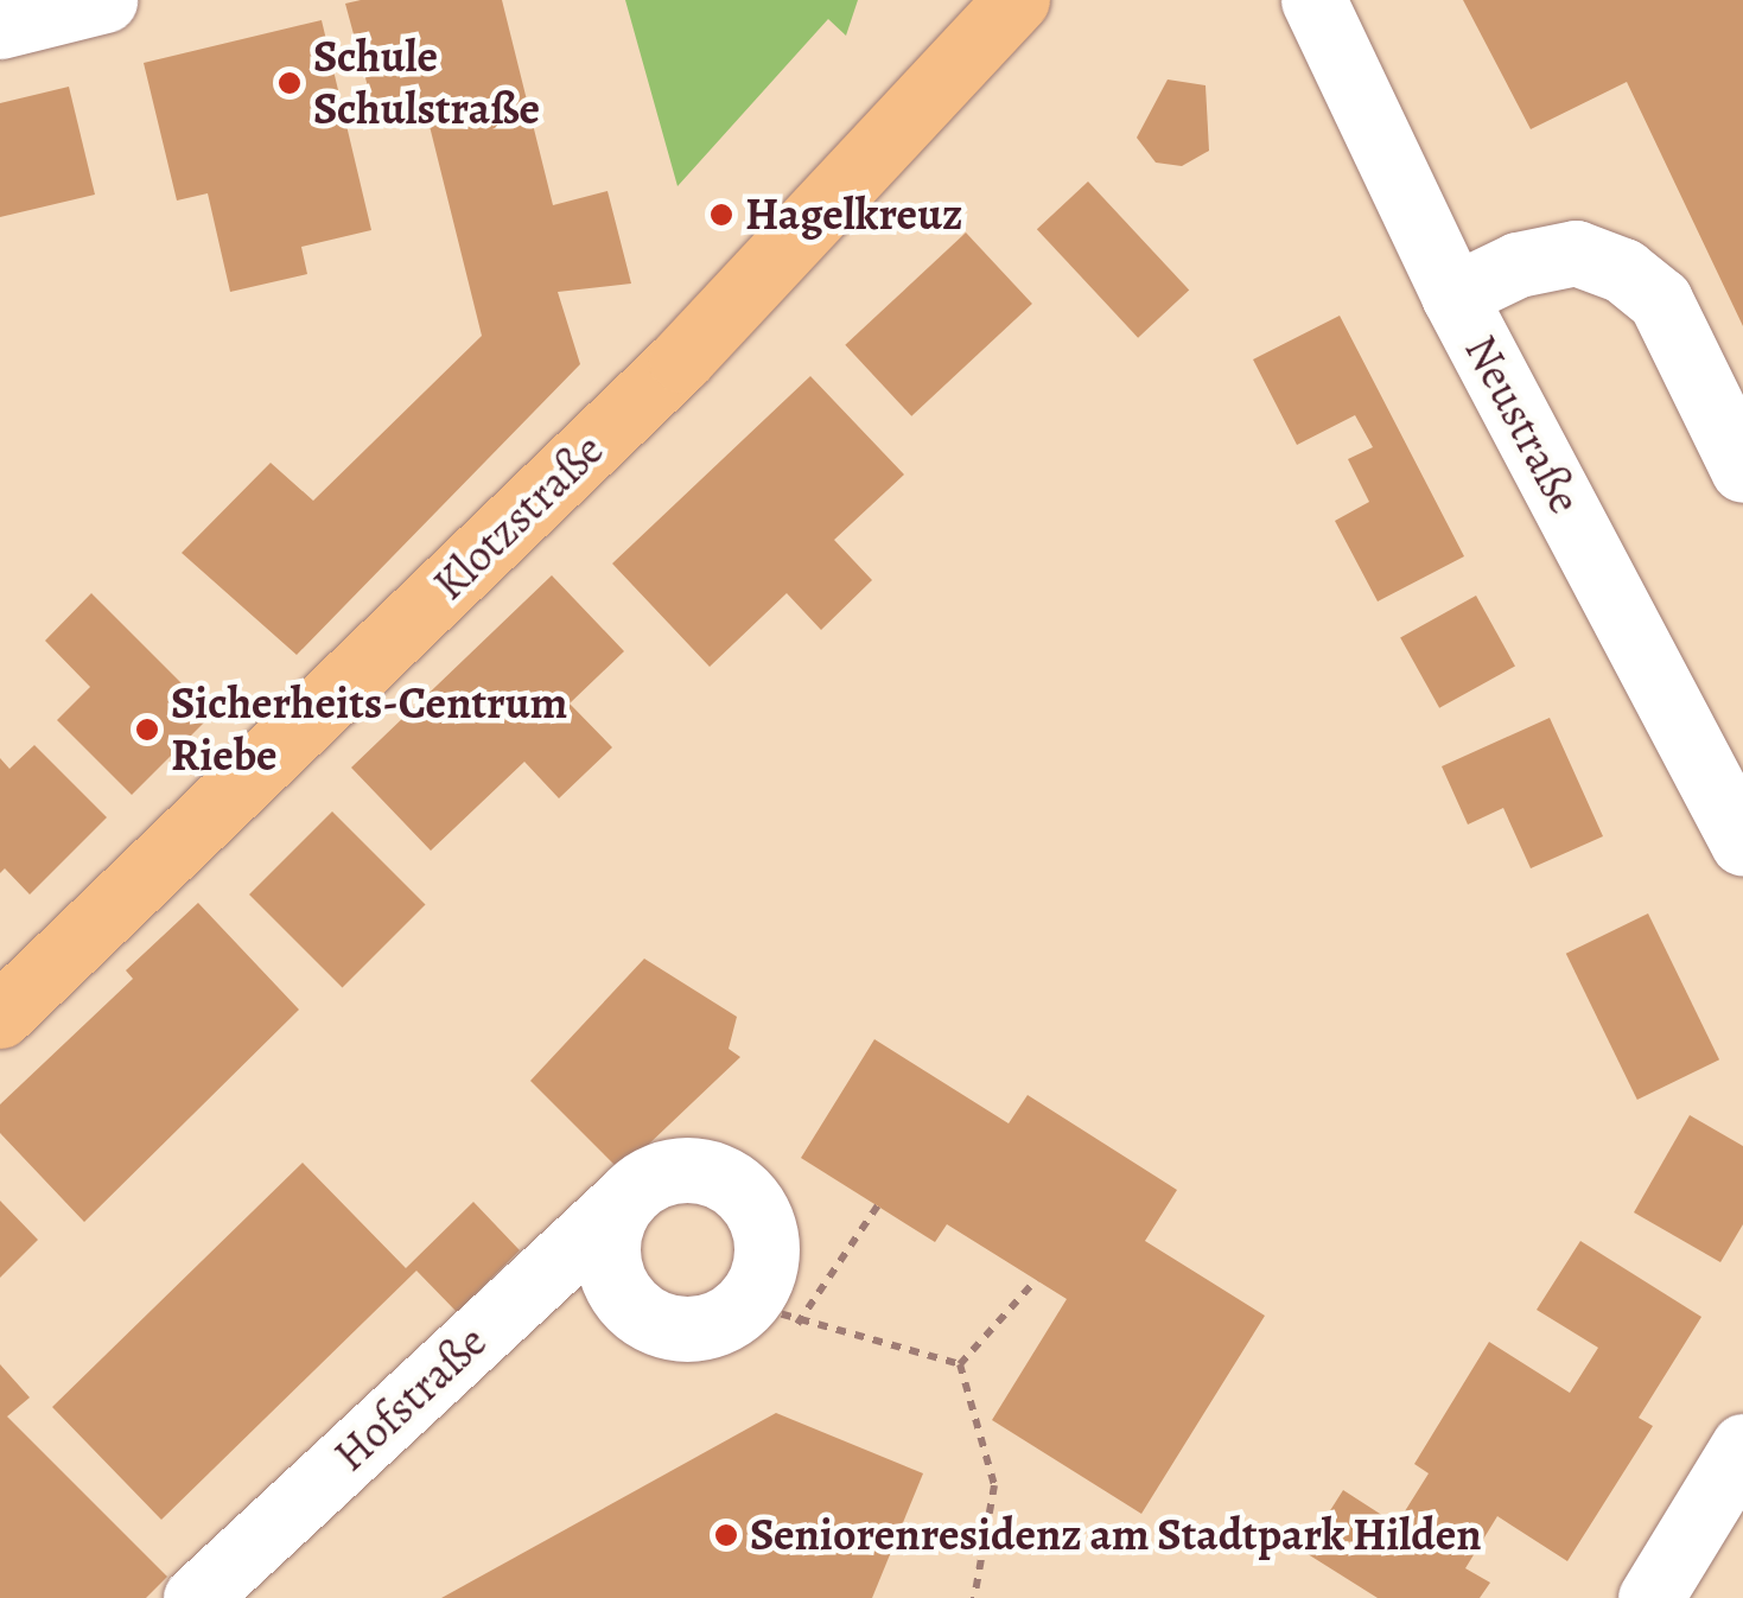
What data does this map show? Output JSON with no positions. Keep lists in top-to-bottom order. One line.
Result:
{"streets":{"main road":["Klotzstraße"],"street":["Neustraße","Hofstraße"]},"places":["Schule Schulstraße","Hagelkreuz","Sicherheits-Centrum Riebe","Seniorenresidenz am Stadtpark Hilden"]}
